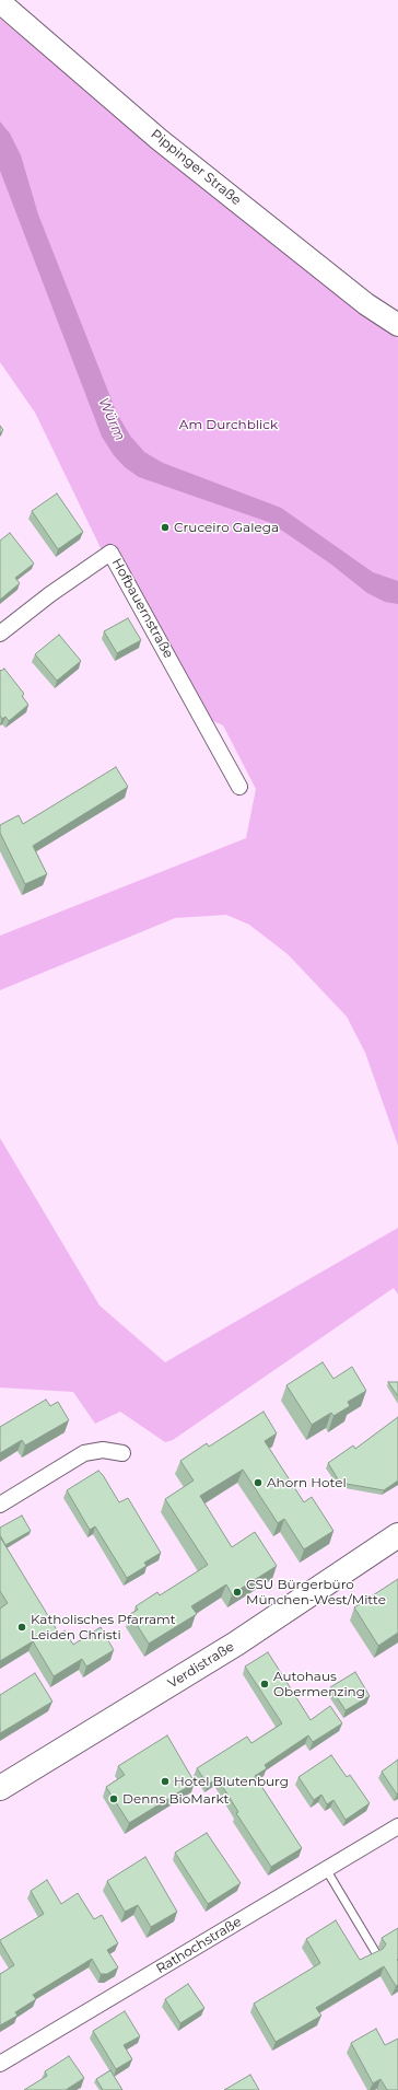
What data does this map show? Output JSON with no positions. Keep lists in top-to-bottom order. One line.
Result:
{"streets":{"main road":["Pippinger Straße","Verdistraße"],"street":["Hofbauernstraße","Rathochstraße"]},"water":["Würm"],"parks":["Am Durchblick"],"places":["Cruceiro Galega","Ahorn Hotel","CSU Bürgerbüro München-West/Mitte","Katholisches Pfarramt Leiden Christi","Autohaus Obermenzing","Hotel Blutenburg","Denns BioMarkt"]}
